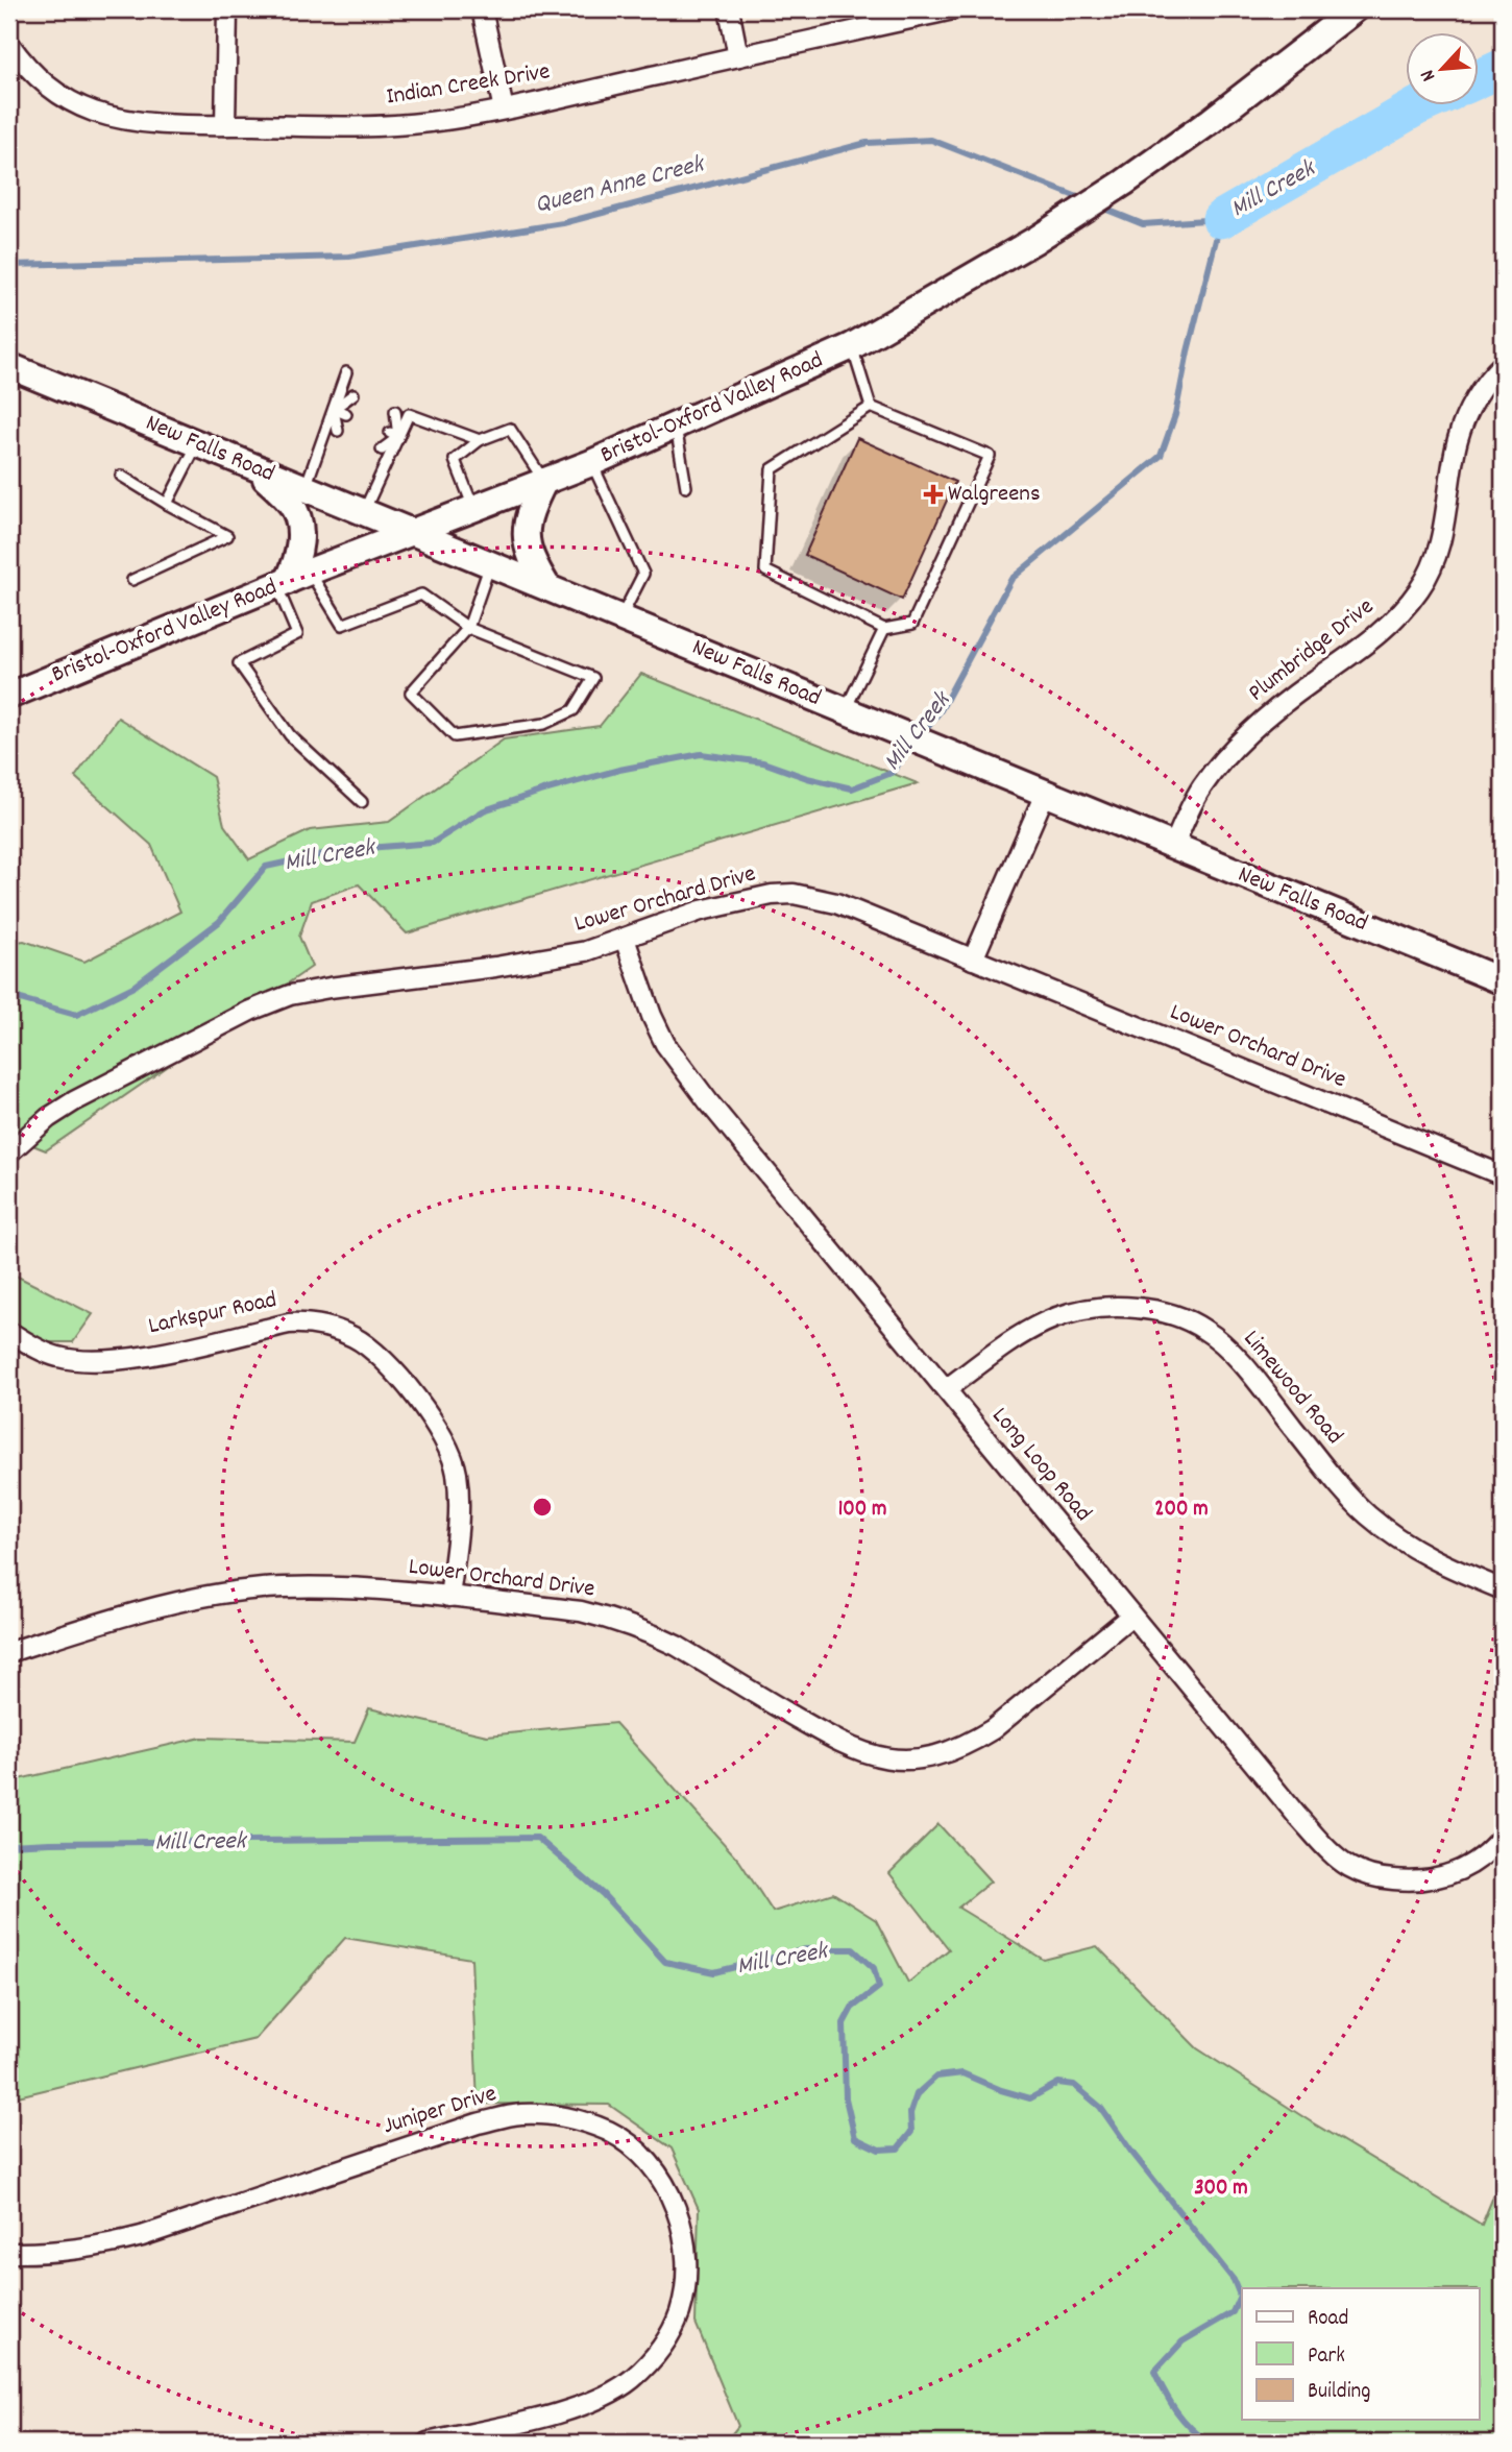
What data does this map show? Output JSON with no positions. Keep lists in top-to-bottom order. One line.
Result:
{"streets":{"main road":["Bristol-Oxford Valley Road","New Falls Road"],"street":["Indian Creek Drive","Plumbridge Drive","Lower Orchard Drive","Larkspur Road","Limewood Road","Long Loop Road","Juniper Drive"]},"crossings":[["Bristol-Oxford Valley Road","New Falls Road"],["New Falls Road","Plumbridge Drive"],["Lower Orchard Drive","Larkspur Road"],["Lower Orchard Drive","Long Loop Road"],["Limewood Road","Long Loop Road"]],"water":["Queen Anne Creek","Mill Creek"],"places":{"health":["Walgreens"]},"legend":["Road","Park","Building"],"north":"bottom left","rings":["100 m","200 m","300 m"]}
